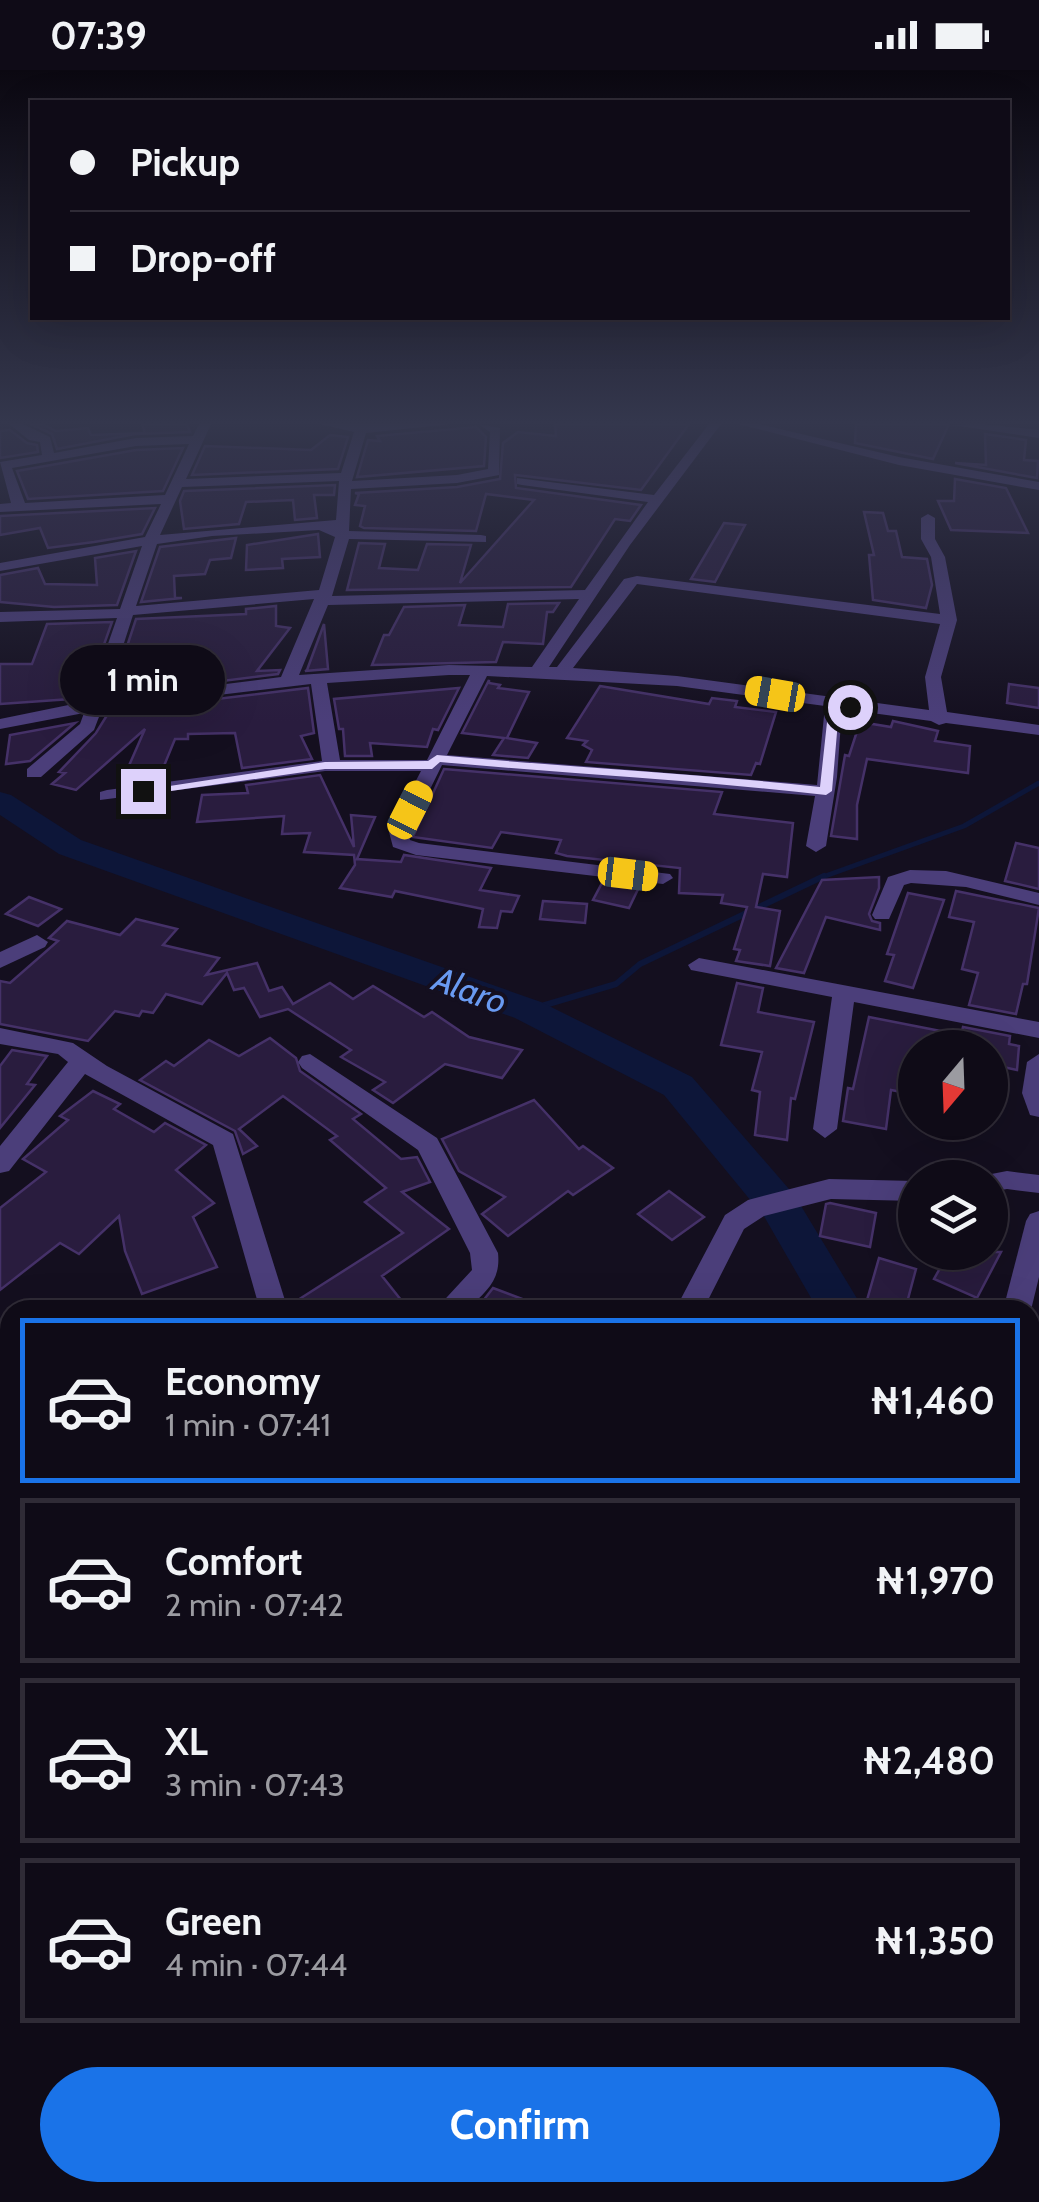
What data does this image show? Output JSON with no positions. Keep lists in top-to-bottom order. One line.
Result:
{"water":["Alaro"],"north":"bottom","page":{"status":"07:39","banner":["Pickup","Drop-off"],"bubble":"1 min","list":[{"name":"Economy","note":"1 min · 07:41","value":"₦1,460"},{"name":"Comfort","note":"2 min · 07:42","value":"₦1,970"},{"name":"XL","note":"3 min · 07:43","value":"₦2,480"},{"name":"Green","note":"4 min · 07:44","value":"₦1,350"}],"buttons":"Confirm"}}
